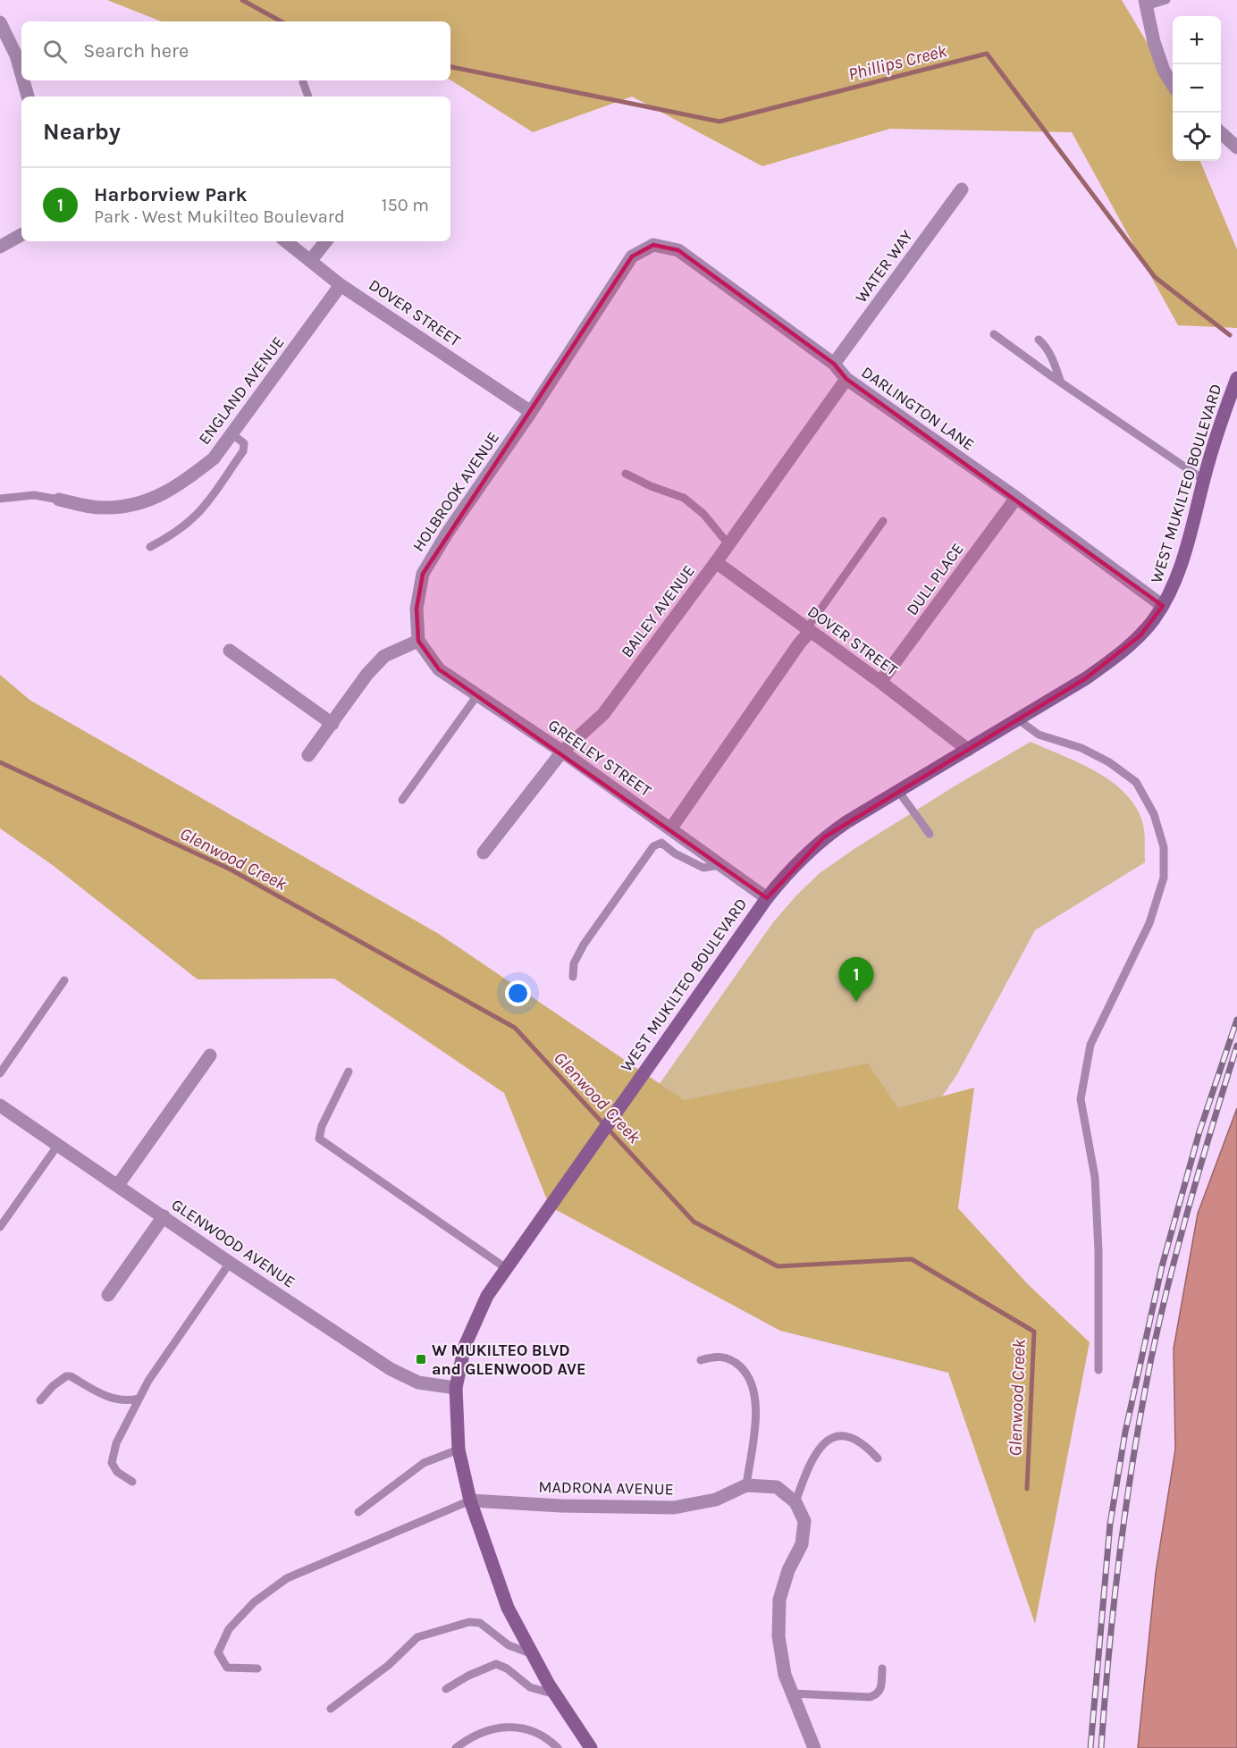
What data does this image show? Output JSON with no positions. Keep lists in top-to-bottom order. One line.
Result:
{"streets":{"main road":["WEST MUKILTEO BOULEVARD"],"street":["WATER WAY","DOVER STREET","ENGLAND AVENUE","DARLINGTON LANE","HOLBROOK AVENUE","DULL PLACE","BAILEY AVENUE","GREELEY STREET","GLENWOOD AVENUE","MADRONA AVENUE"]},"crossings":[["WATER WAY","DARLINGTON LANE"],["DOVER STREET","ENGLAND AVENUE"],["DOVER STREET","WEST MUKILTEO BOULEVARD"],["DOVER STREET","HOLBROOK AVENUE"],["DOVER STREET","DULL PLACE"],["DOVER STREET","BAILEY AVENUE"],["DARLINGTON LANE","WEST MUKILTEO BOULEVARD"],["DARLINGTON LANE","HOLBROOK AVENUE"],["DARLINGTON LANE","DULL PLACE"],["DARLINGTON LANE","BAILEY AVENUE"],["WEST MUKILTEO BOULEVARD","GREELEY STREET"],["WEST MUKILTEO BOULEVARD","GLENWOOD AVENUE"],["WEST MUKILTEO BOULEVARD","MADRONA AVENUE"],["HOLBROOK AVENUE","GREELEY STREET"],["BAILEY AVENUE","GREELEY STREET"]],"water":["Phillips Creek","Glenwood Creek"],"places":{"transit":["W MUKILTEO BLVD and GLENWOOD AVE"]},"page":{"map_buttons":["+","−"],"search":"Search here","heading":"Nearby","list":[{"mark":"1","name":"Harborview Park","note":"Park · West Mukilteo Boulevard","value":"150 m"}],"pins":"1"}}
